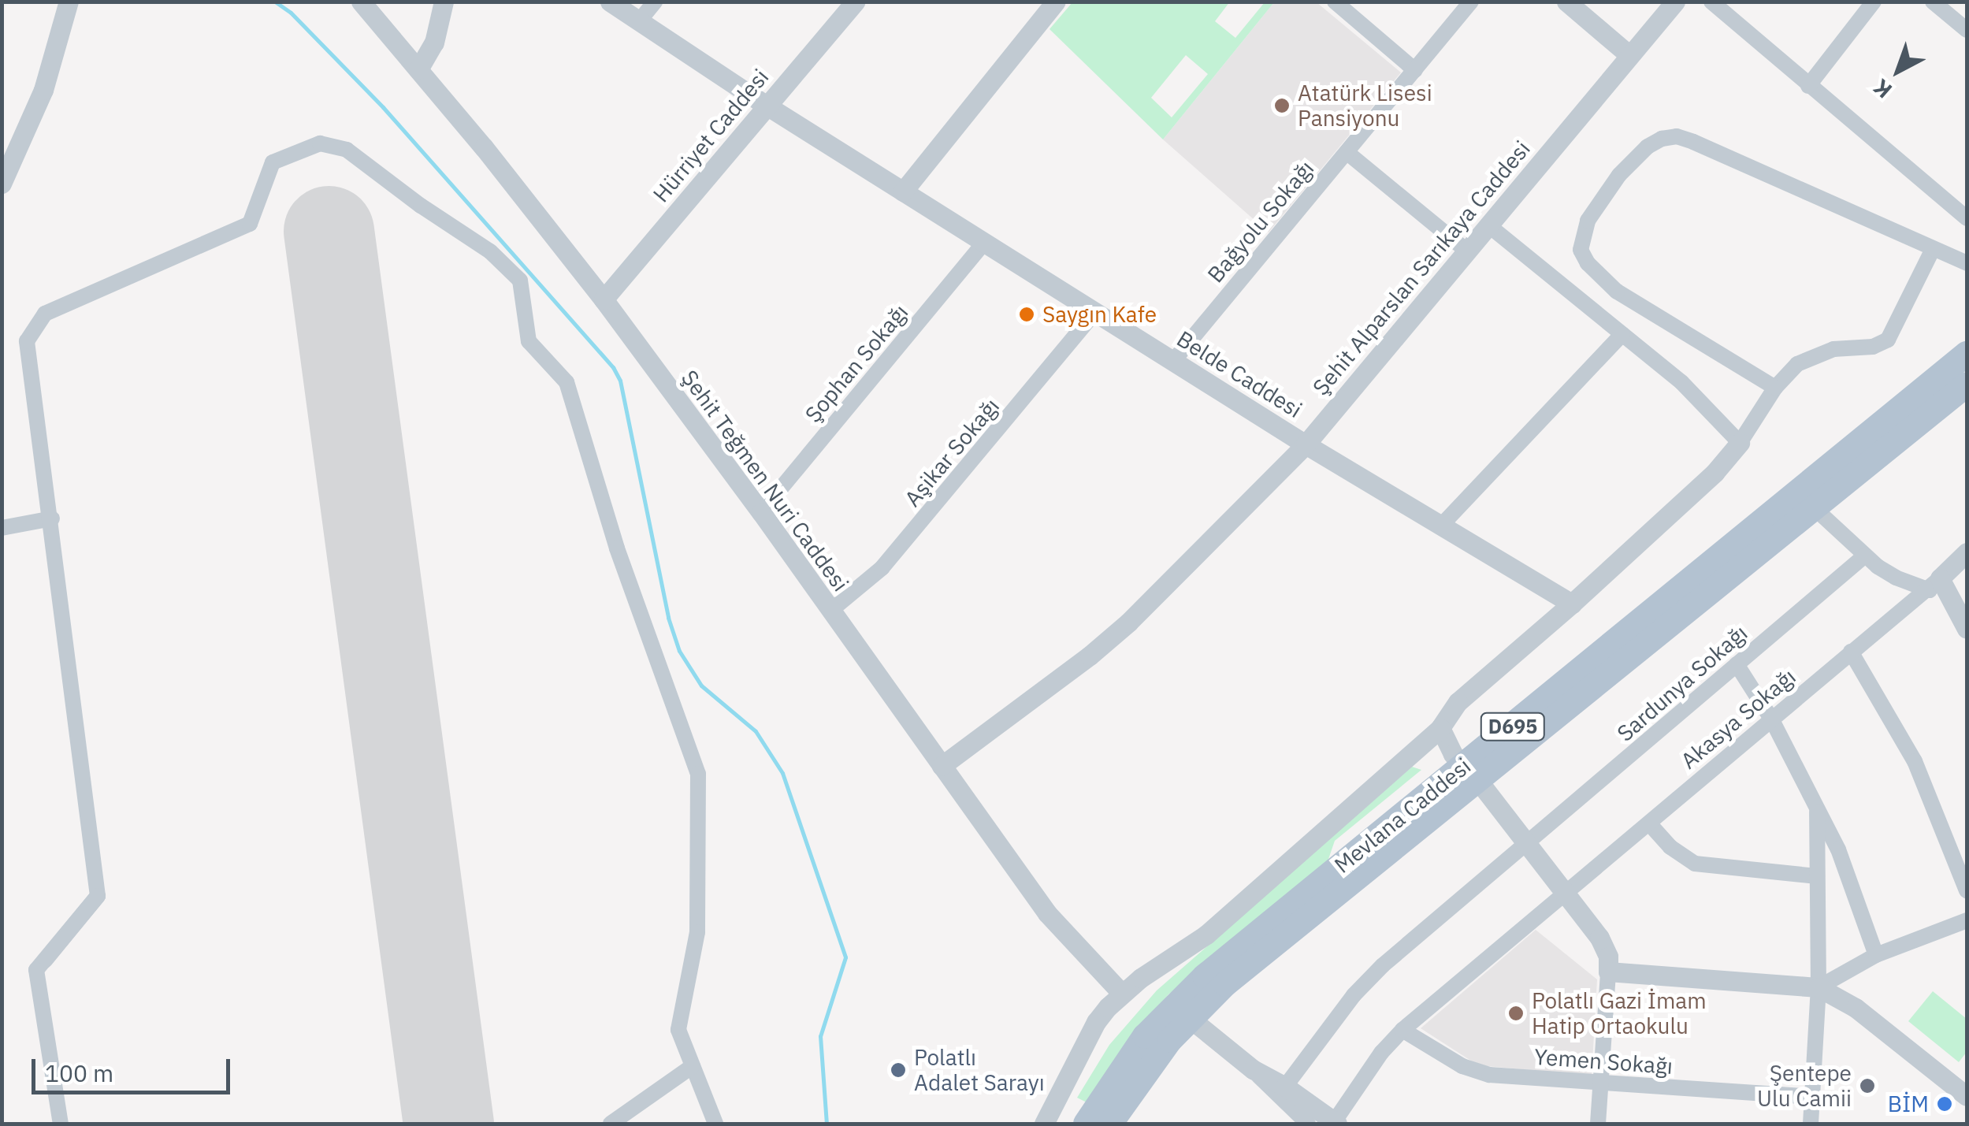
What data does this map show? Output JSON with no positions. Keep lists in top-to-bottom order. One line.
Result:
{"streets":{"main road":["D695","Mevlana Caddesi"],"street":["Hürriyet Caddesi","Bağyolu Sokağı","Şehit Alparslan Sarıkaya Caddesi","Şophan Sokağı","Belde Caddesi","Aşikar Sokağı","Şehit Teğmen Nuri Caddesi","Sardunya Sokağı","Akasya Sokağı","Yemen Sokağı"]},"crossings":[["Hürriyet Caddesi","Belde Caddesi"],["Hürriyet Caddesi","Şehit Teğmen Nuri Caddesi"],["Bağyolu Sokağı","Belde Caddesi"],["Şehit Alparslan Sarıkaya Caddesi","Belde Caddesi"],["Şehit Alparslan Sarıkaya Caddesi","Şehit Teğmen Nuri Caddesi"],["Şophan Sokağı","Belde Caddesi"],["Şophan Sokağı","Şehit Teğmen Nuri Caddesi"],["Belde Caddesi","Aşikar Sokağı"],["Aşikar Sokağı","Şehit Teğmen Nuri Caddesi"],["Akasya Sokağı","Yemen Sokağı"]],"places":["Atatürk Lisesi Pansiyonu","Saygın Kafe","Polatlı Gazi İmam Hatip Ortaokulu","Polatlı Adalet Sarayı","Şentepe Ulu Camii","BİM"],"scale_bar":"100 m","north":"bottom left"}
